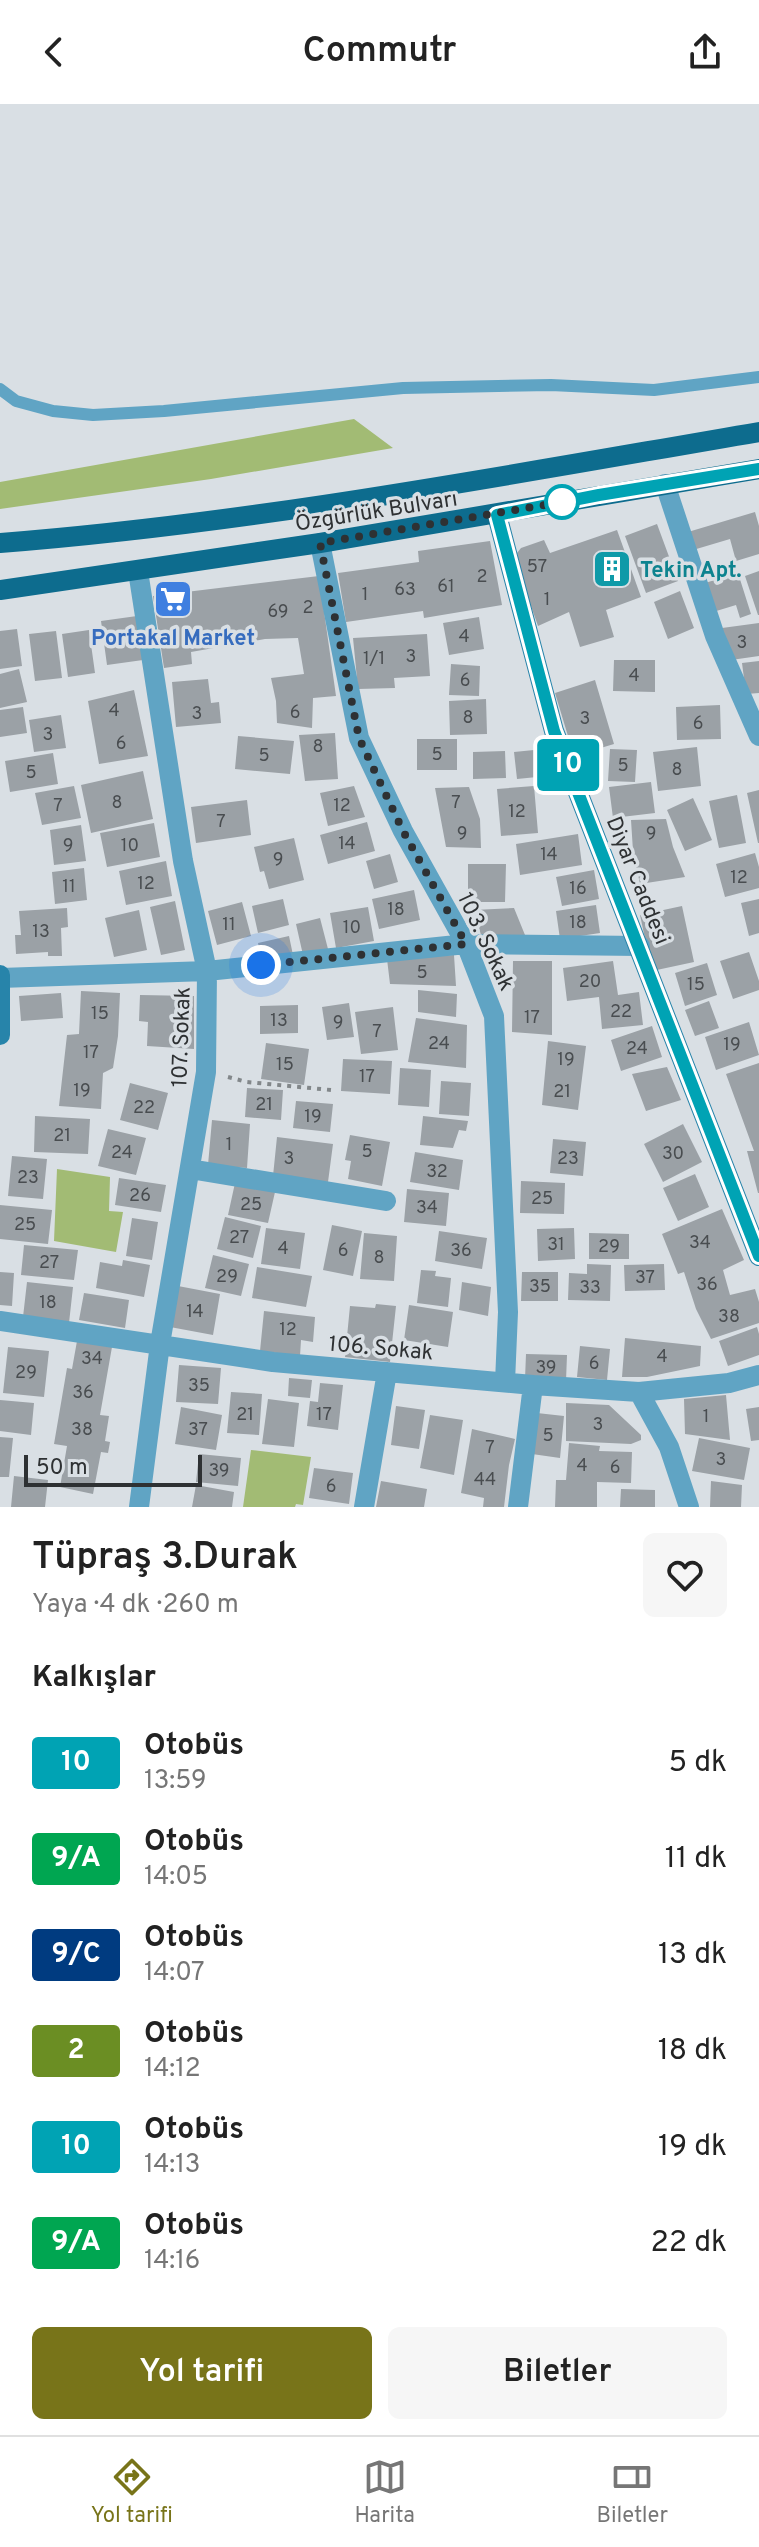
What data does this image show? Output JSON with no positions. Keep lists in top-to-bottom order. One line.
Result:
{"streets":{"main road":["Özgürlük Bulvarı"],"street":["Diyar Caddesi","103. Sokak","107. Sokak","106. Sokak"]},"crossings":[["Özgürlük Bulvarı","Diyar Caddesi"],["Özgürlük Bulvarı","103. Sokak"],["Özgürlük Bulvarı","107. Sokak"],["103. Sokak","106. Sokak"],["107. Sokak","106. Sokak"]],"places":{"building":["Tekin Apt."],"supermarket":["Portakal Market"]},"lines":["bus line 10"],"house_numbers":["57","2","61","63","1","1","2","69","4","3","3","1/1","4","6","4","6","3","8","3","6","3","6","8","5","5","5","8","5","8","7","7","12","12","7","9","9","14","9","10","14","9","12","12","11","16","18","18","11","10","13","5","20","15","22","15","17","13","9","7","24","19","24","17","19","15","17","19","21","21","22","19","21","1","5","24","30","3","23","32","23","26","25","25","34","25","27","34","31","29","4","6","36","8","27","29","37","36","35","33","18","14","38","12","4","34","6","39","29","35","36","21","17","1","3","38","37","5","7","3","4","6","39","44","6"],"scale_bar":"50 m","page":{"header":"Commutr","on_map":"10","scale":"50 m","heading":[["Tüpraş 3.Durak","Yaya · 4 dk · 260 m"],"Kalkışlar"],"list":[{"mark":"10","name":"Otobüs","note":"13:59","value":"5 dk"},{"mark":"9/A","name":"Otobüs","note":"14:05","value":"11 dk"},{"mark":"9/C","name":"Otobüs","note":"14:07","value":"13 dk"},{"mark":"2","name":"Otobüs","note":"14:12","value":"18 dk"},{"mark":"10","name":"Otobüs","note":"14:13","value":"19 dk"},{"mark":"9/A","name":"Otobüs","note":"14:16","value":"22 dk"}],"buttons":["Yol tarifi","Biletler"],"tabs":["Yol tarifi","Harita","Biletler"]}}
